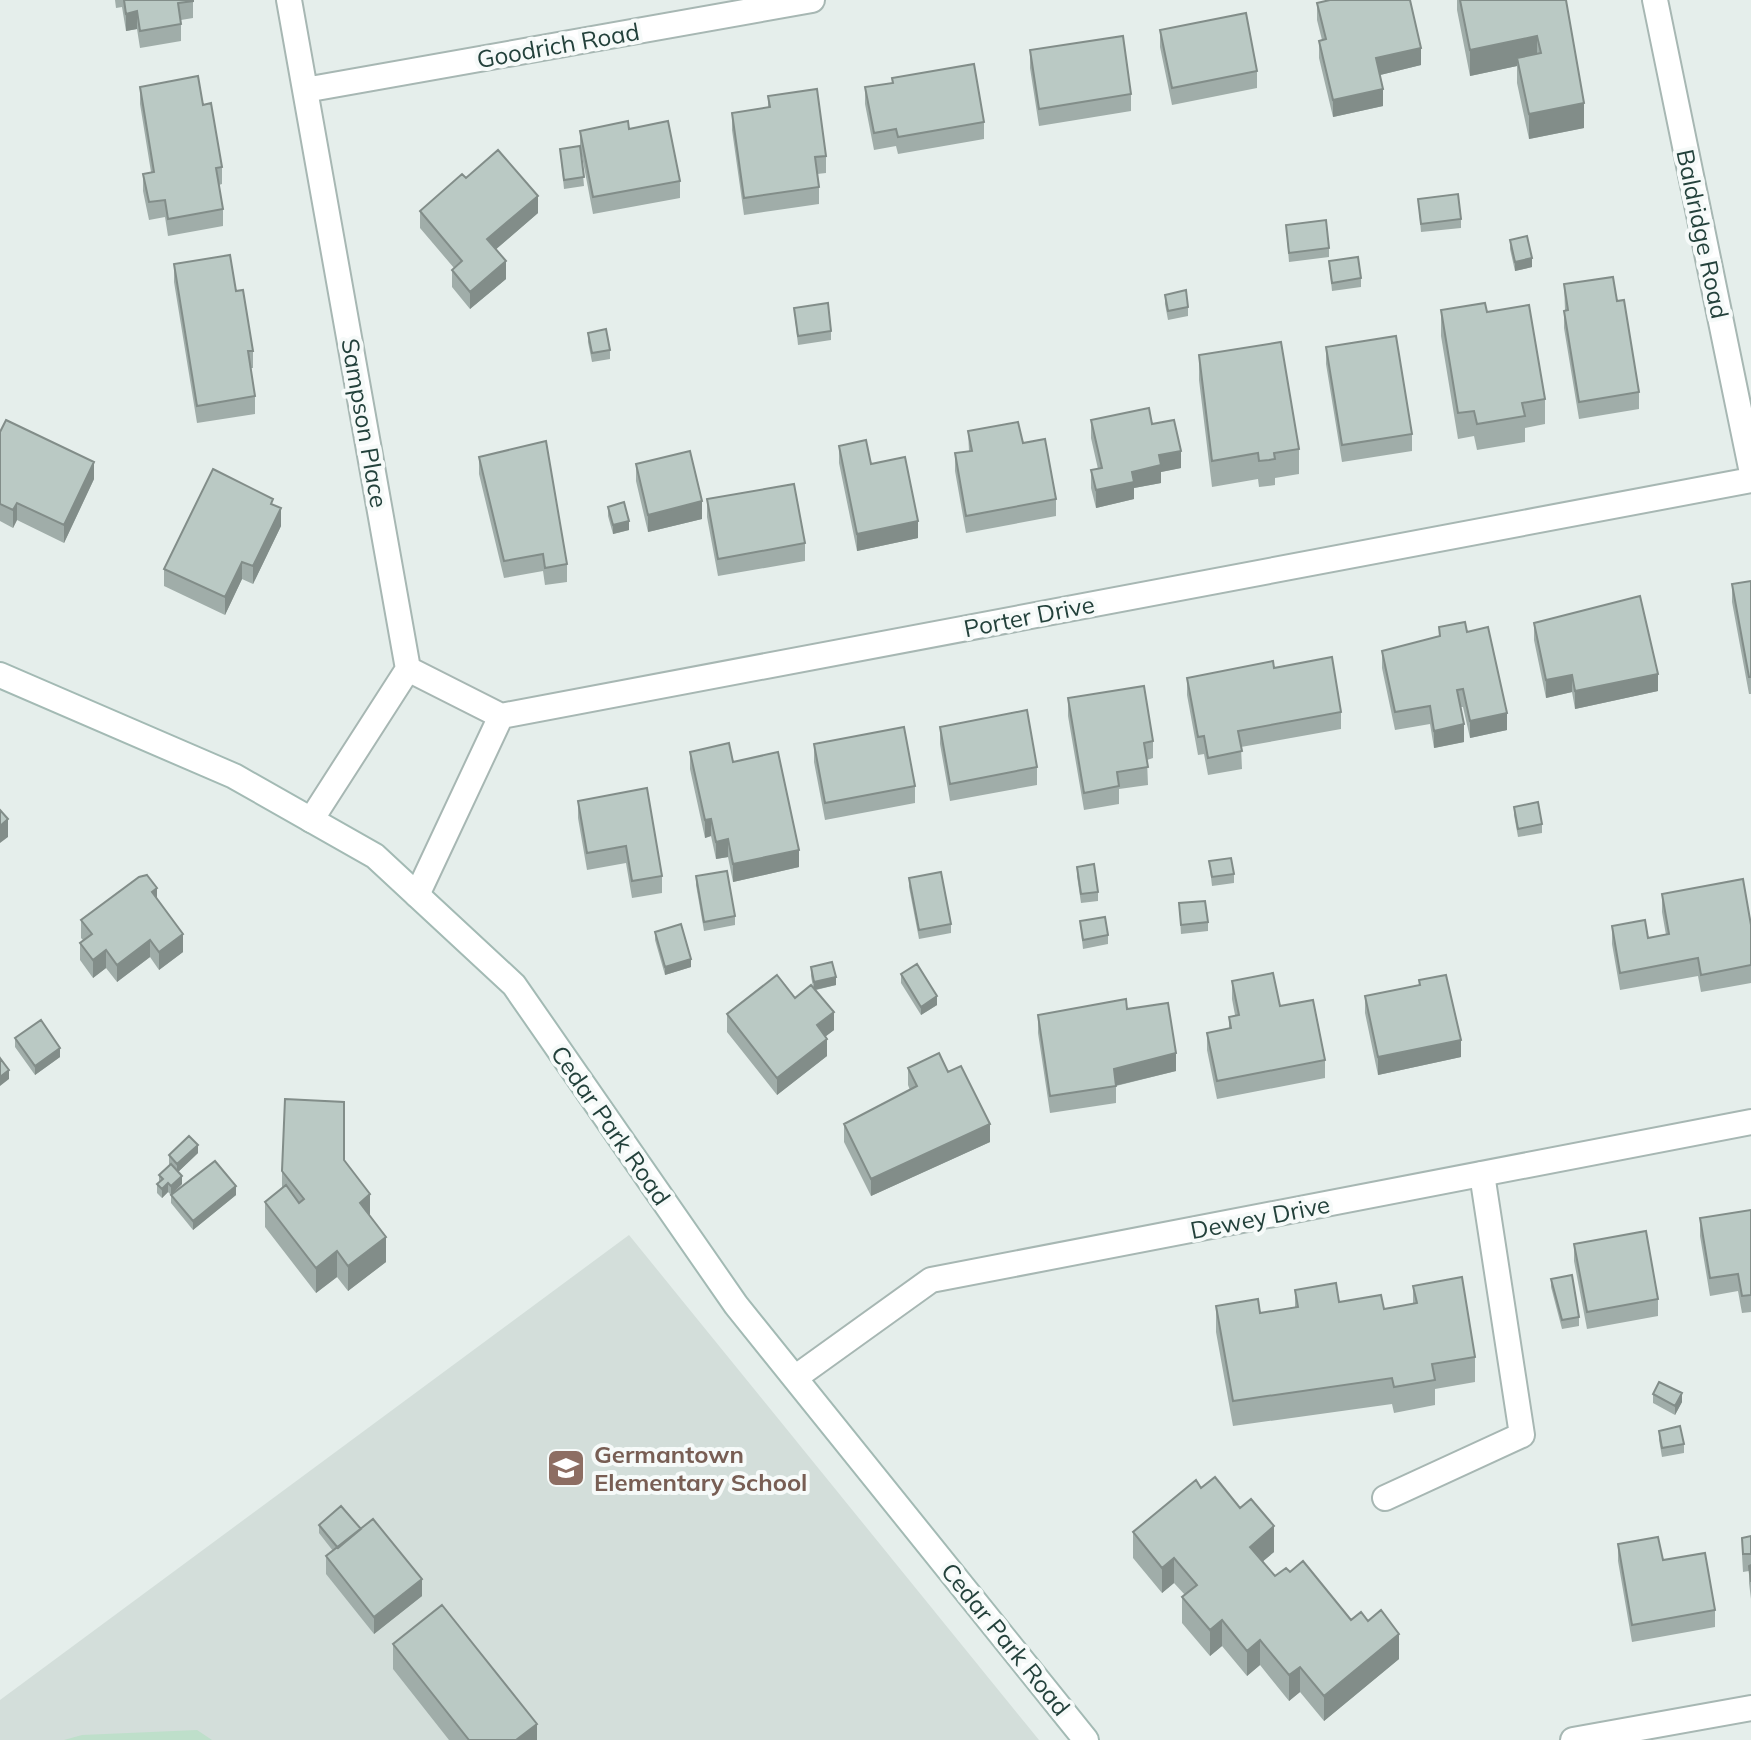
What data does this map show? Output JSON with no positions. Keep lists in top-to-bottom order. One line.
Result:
{"streets":{"street":["Goodrich Road","Baldridge Road","Sampson Place","Porter Drive","Cedar Park Road","Dewey Drive"]},"crossings":[["Goodrich Road","Sampson Place"],["Cedar Park Road","Dewey Drive"]],"places":{"school or university":["Germantown Elementary School"]}}
